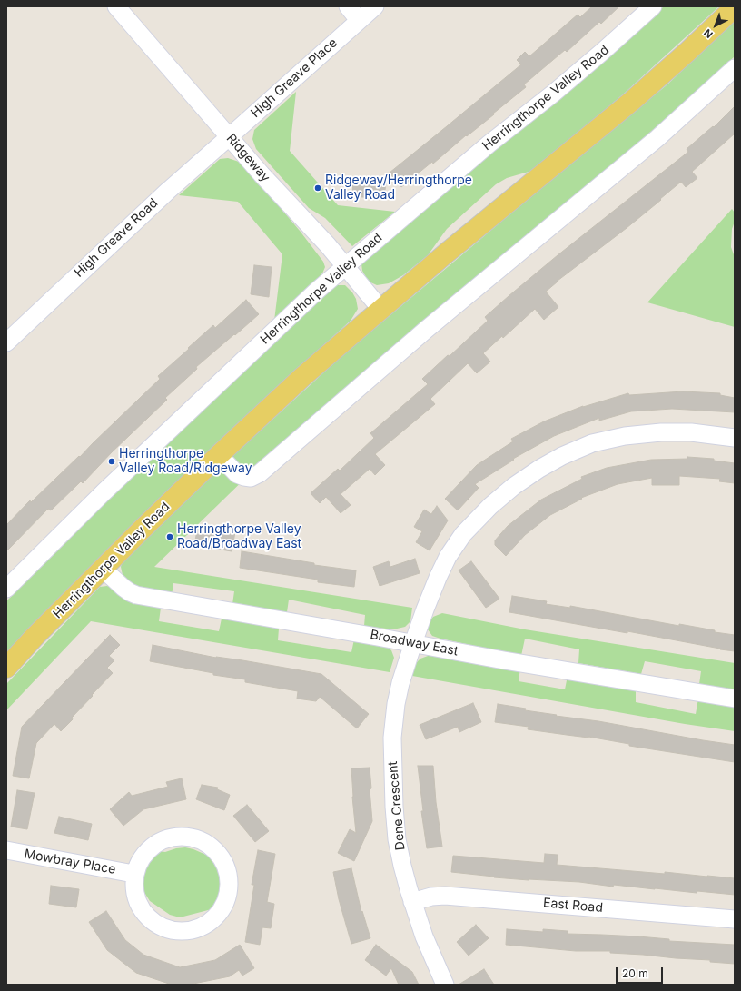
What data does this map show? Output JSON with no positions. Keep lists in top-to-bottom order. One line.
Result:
{"streets":{"main road":["Herringthorpe Valley Road"],"street":["High Greave Place","Ridgeway","High Greave Road","Broadway East","Dene Crescent","Mowbray Place","East Road"]},"crossings":[["High Greave Place","Ridgeway"],["High Greave Place","High Greave Road"],["Herringthorpe Valley Road","Ridgeway"],["Herringthorpe Valley Road","Broadway East"],["Ridgeway","High Greave Road"],["Broadway East","Dene Crescent"],["Dene Crescent","East Road"]],"places":["Ridgeway/Herringthorpe Valley Road","Herringthorpe Valley Road/Ridgeway","Herringthorpe Valley Road/Broadway East"],"scale_bar":"20 m","north":"bottom left"}
